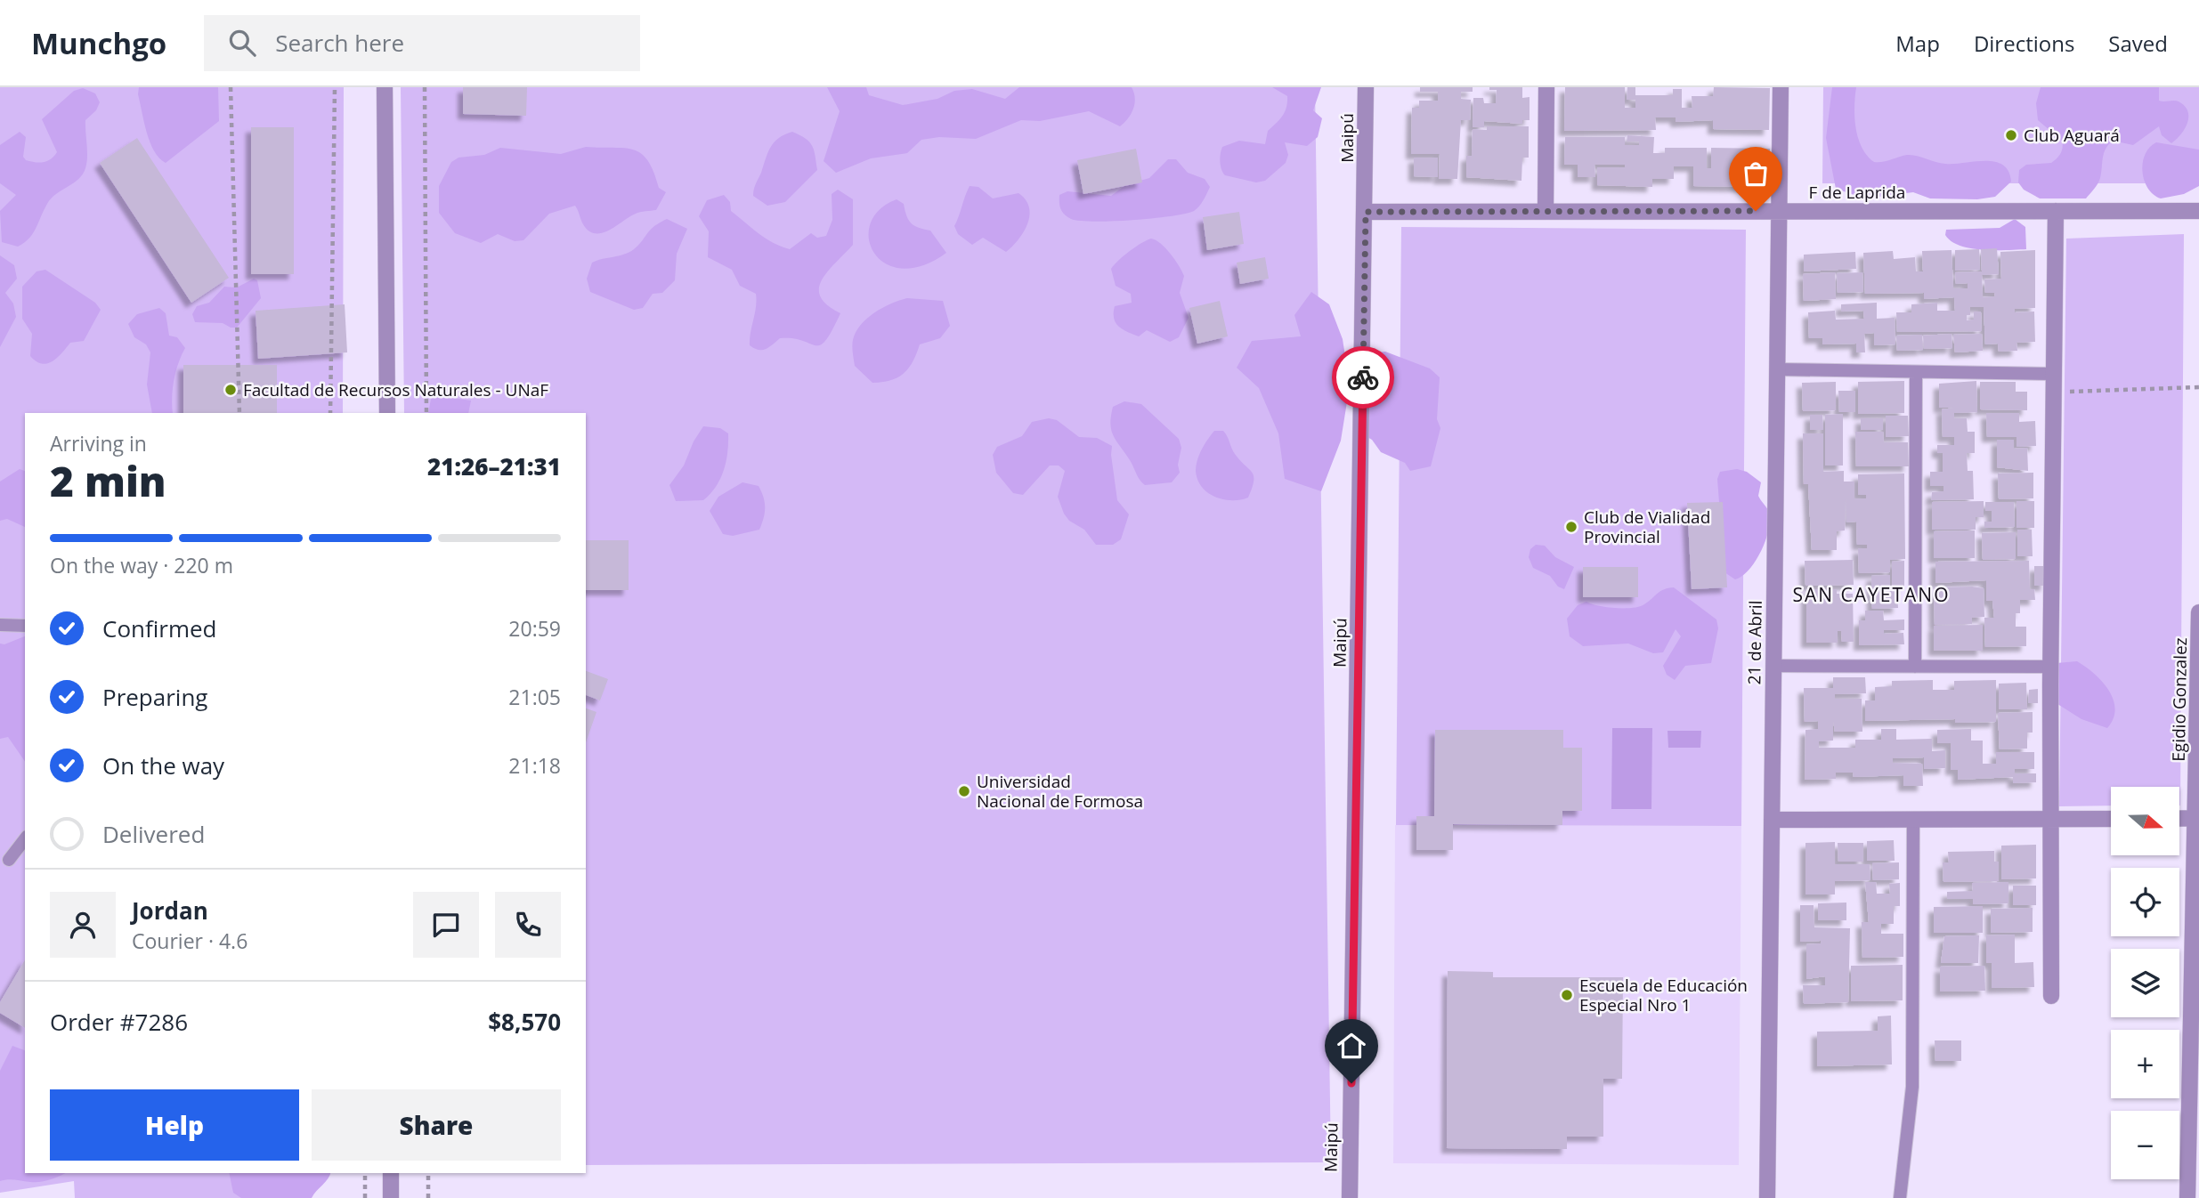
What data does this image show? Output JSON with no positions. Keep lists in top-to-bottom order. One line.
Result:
{"streets":{"street":["Maipú","F de Laprida","21 de Abril","Egidio Gonzalez"]},"crossings":[["Maipú","F de Laprida"],["F de Laprida","21 de Abril"]],"districts":["SAN CAYETANO"],"places":["Club Aguará","Facultad de Recursos Naturales - UNaF","Club de Vialidad Provincial","Universidad Nacional de Formosa","Escuela de Educación Especial Nro 1"],"north":"right","page":{"header":"Munchgo","search":"Search here","nav":["Map","Directions","Saved"],"heading":["2 min","Arriving in","21:26–21:31"],"panel":["Jordan","Courier · 4.6","Order #7286","$8,570"],"bar":"On the way · 220 m","list":[["Confirmed","20:59"],["Preparing","21:05"],["On the way","21:18"],"Delivered"],"map_buttons":["+","−"],"buttons":["Help","Share"]}}
